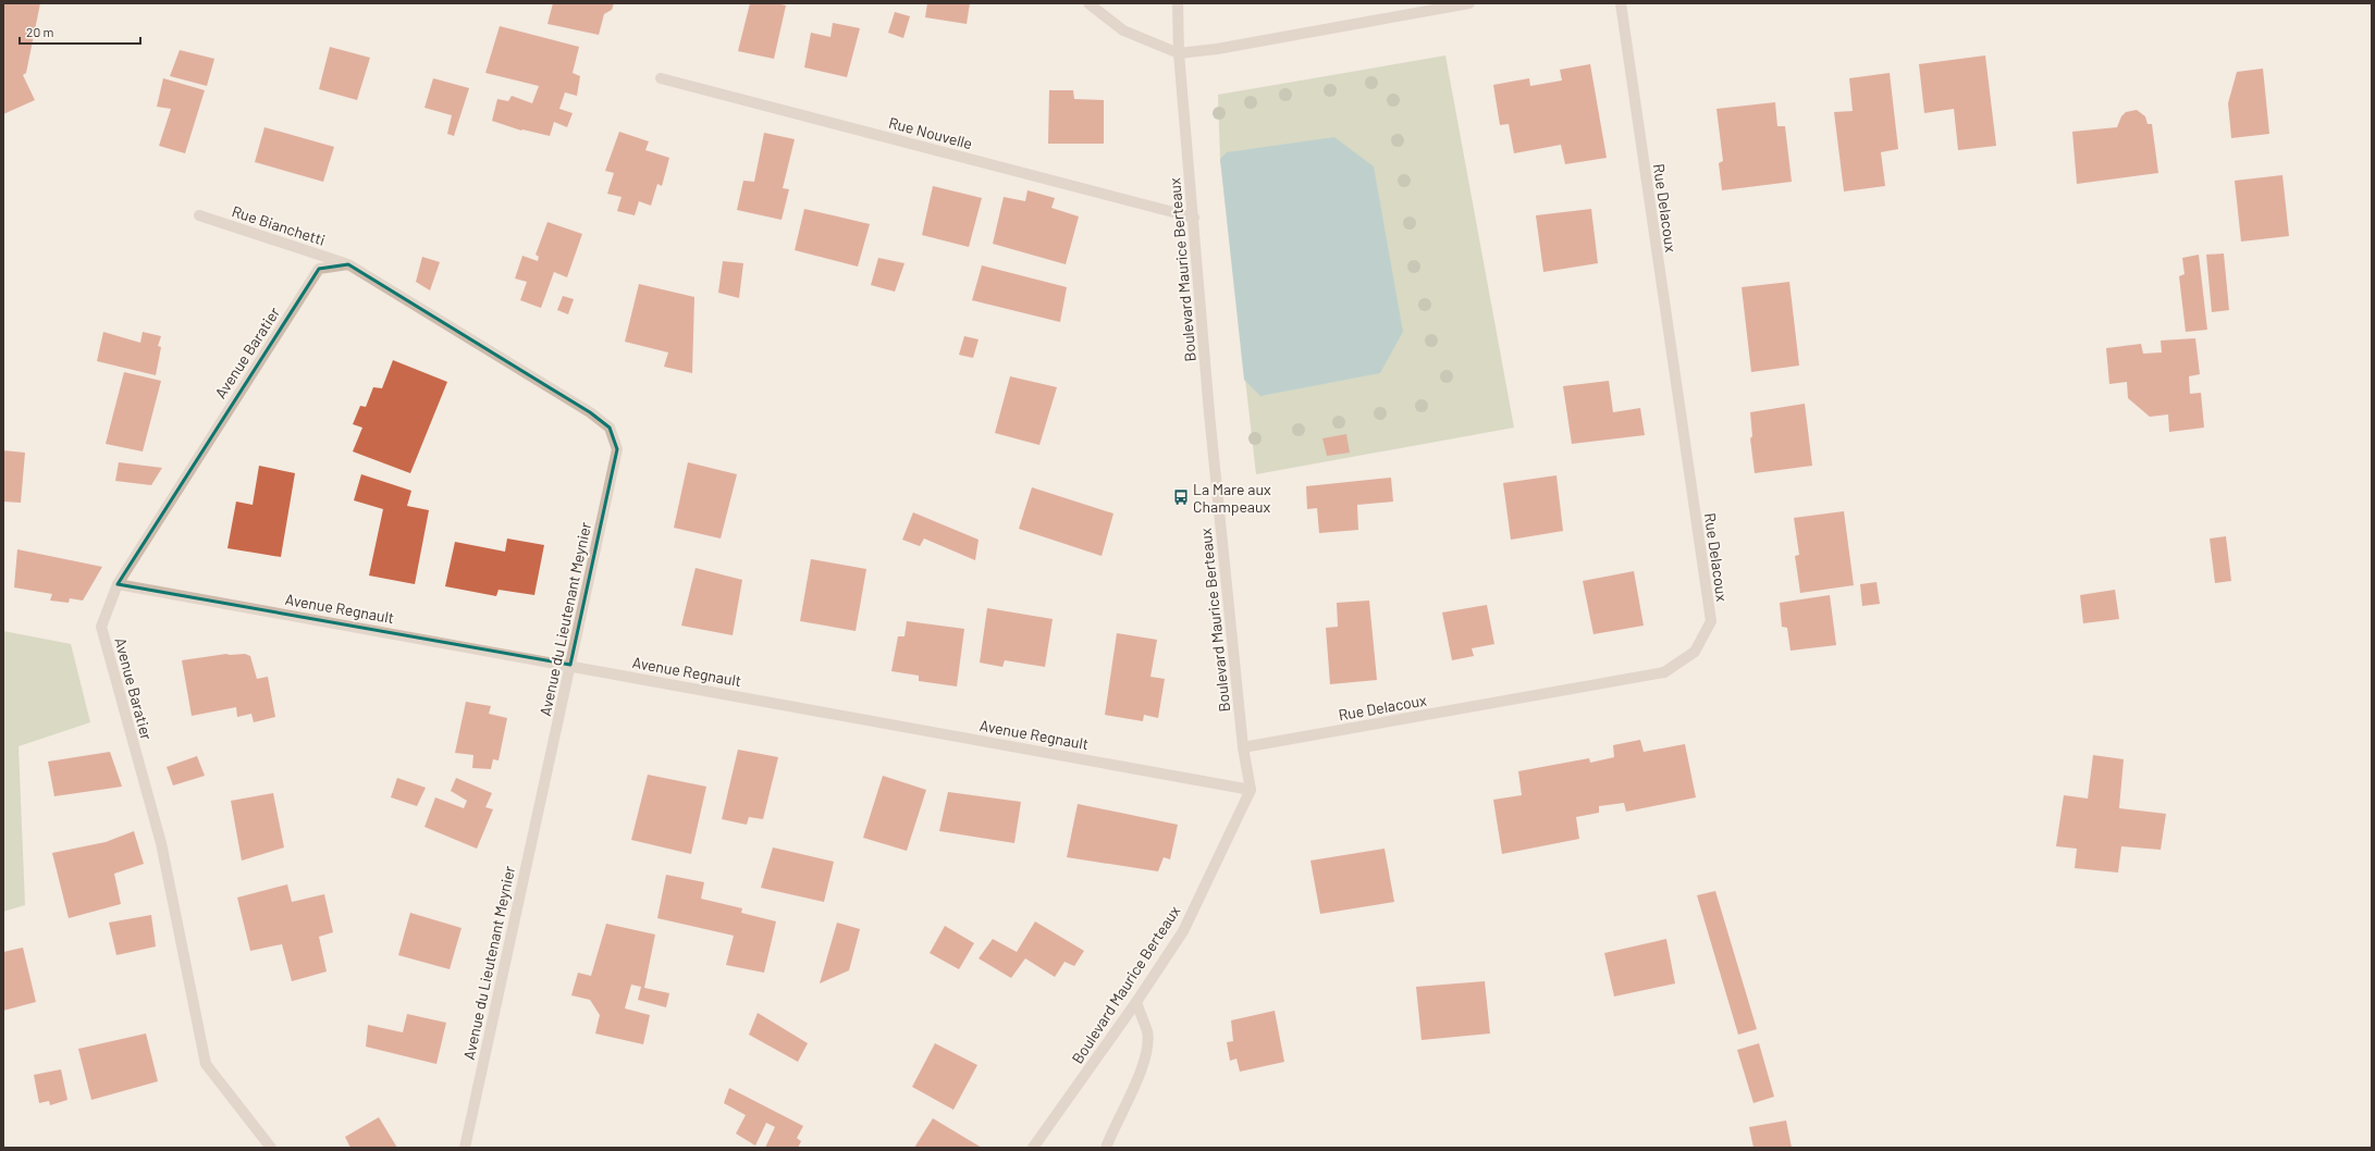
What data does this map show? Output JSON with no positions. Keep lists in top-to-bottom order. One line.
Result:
{"streets":{"street":["Rue Nouvelle","Rue Delacoux","Rue Bianchetti","Boulevard Maurice Berteaux","Avenue Baratier","Avenue Regnault","Avenue du Lieutenant Meynier"]},"crossings":[["Rue Nouvelle","Boulevard Maurice Berteaux"],["Rue Delacoux","Boulevard Maurice Berteaux"],["Rue Bianchetti","Avenue Baratier"],["Rue Bianchetti","Avenue du Lieutenant Meynier"],["Boulevard Maurice Berteaux","Avenue Regnault"],["Avenue Baratier","Avenue Regnault"],["Avenue Baratier","Avenue du Lieutenant Meynier"],["Avenue Regnault","Avenue du Lieutenant Meynier"]],"places":{"bus stop":["La Mare aux Champeaux"]},"scale_bar":"20 m"}
